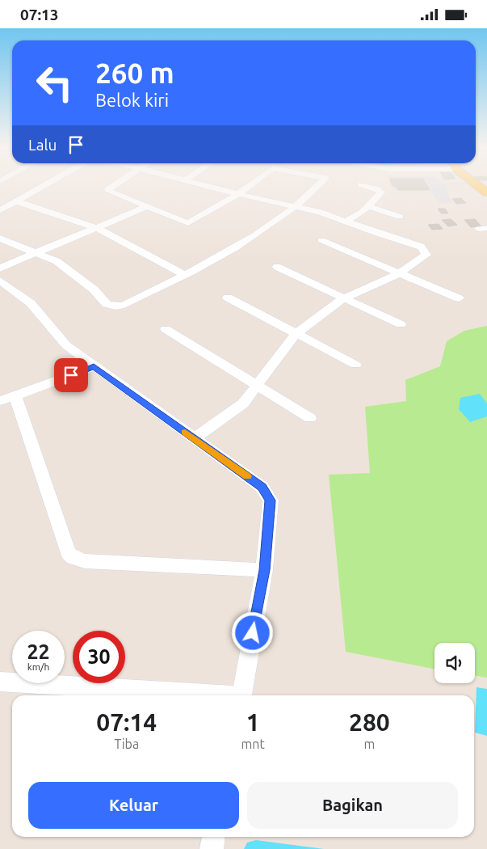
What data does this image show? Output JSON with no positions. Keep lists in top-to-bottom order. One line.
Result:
{"page":{"status":"07:13","turn":["260 m","Belok kiri"],"then":"Lalu","speed":"22 km/h","limit":"30","eta":["07:14","Tiba","1","mnt","280","m"],"buttons":["Keluar","Bagikan"]}}
